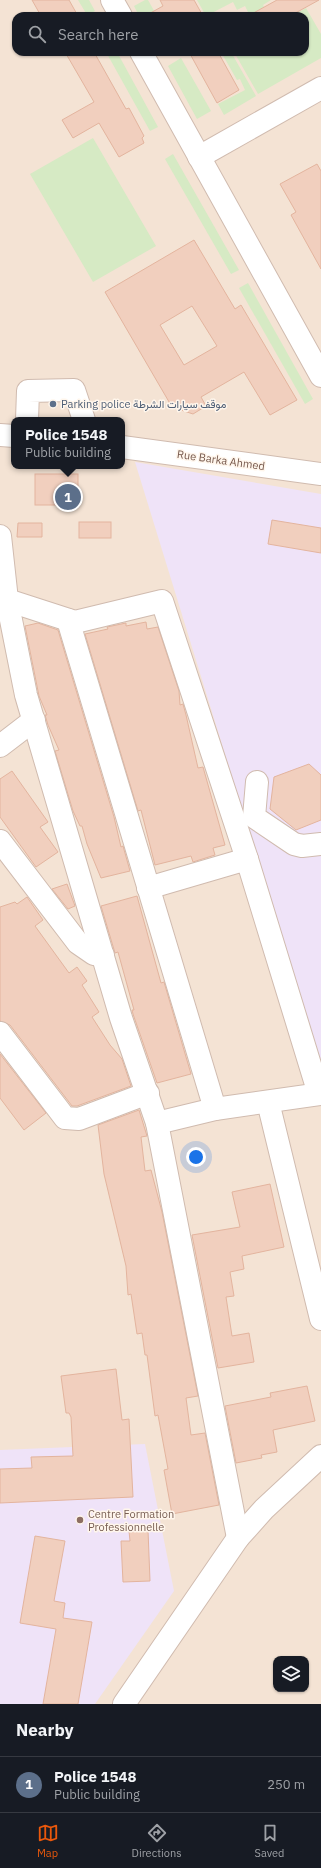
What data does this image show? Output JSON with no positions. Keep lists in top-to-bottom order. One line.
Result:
{"streets":{"street":["Rue Barka Ahmed"]},"places":["Parking police موقف سيارات الشرطة","Centre Formation Professionnelle"],"page":{"search":"Search here","popup":["Police 1548","Public building"],"pins":"1","heading":"Nearby","list":[{"mark":"1","name":"Police 1548","note":"Public building","value":"250 m"}],"nav":["Map","Directions","Saved"]}}
